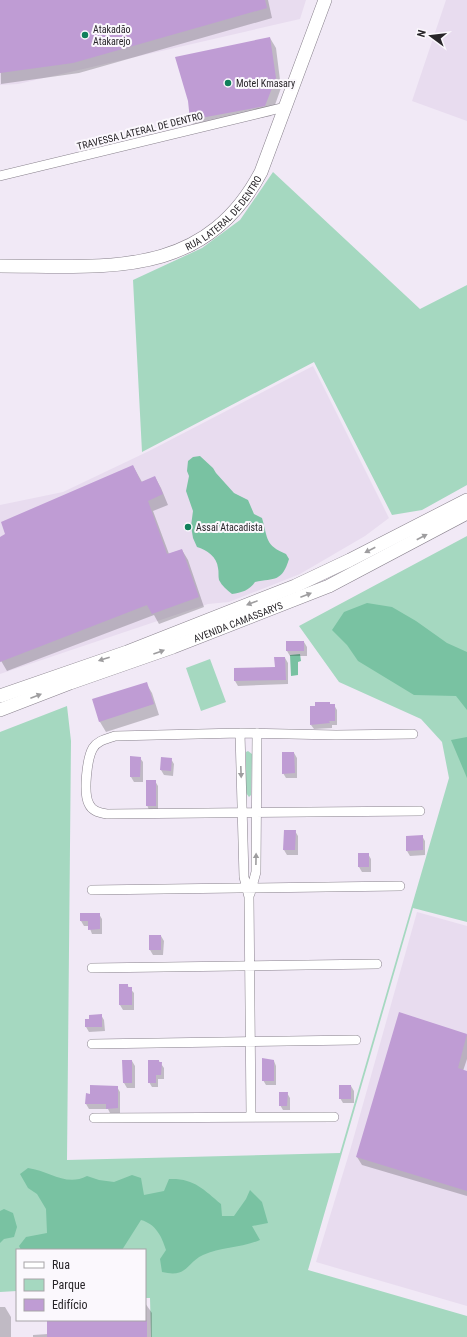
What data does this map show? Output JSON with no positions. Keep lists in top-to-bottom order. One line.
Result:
{"streets":{"street":["TRAVESSA LATERAL DE DENTRO","RUA LATERAL DE DENTRO","AVENIDA CAMASSARYS"]},"crossings":[["TRAVESSA LATERAL DE DENTRO","RUA LATERAL DE DENTRO"]],"places":["Atakadão Atakarejo","Motel Kmasary","Assaí Atacadista"],"legend":["Rua","Parque","Edifício"],"north":"left"}
